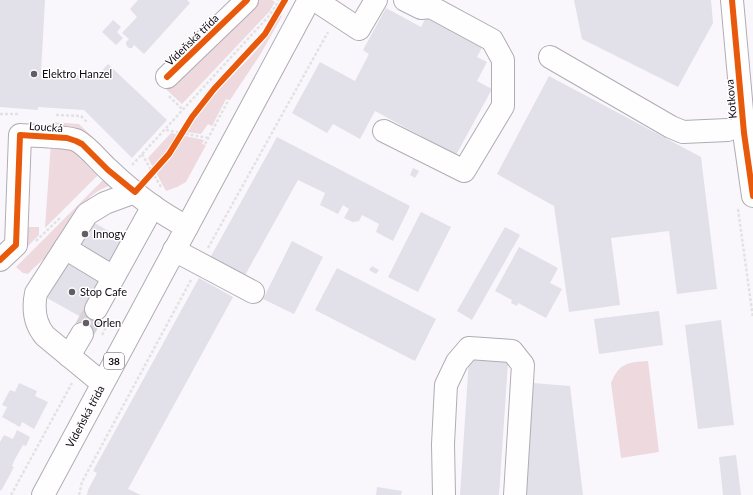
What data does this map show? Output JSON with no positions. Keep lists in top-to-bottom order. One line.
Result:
{"streets":{"main road":["Vídeňská třída","Kotkova","Loucká","38"]},"crossings":[["Vídeňská třída","Loucká"]],"places":["Elektro Hanzel","Innogy","Stop Cafe","Orlen"]}
